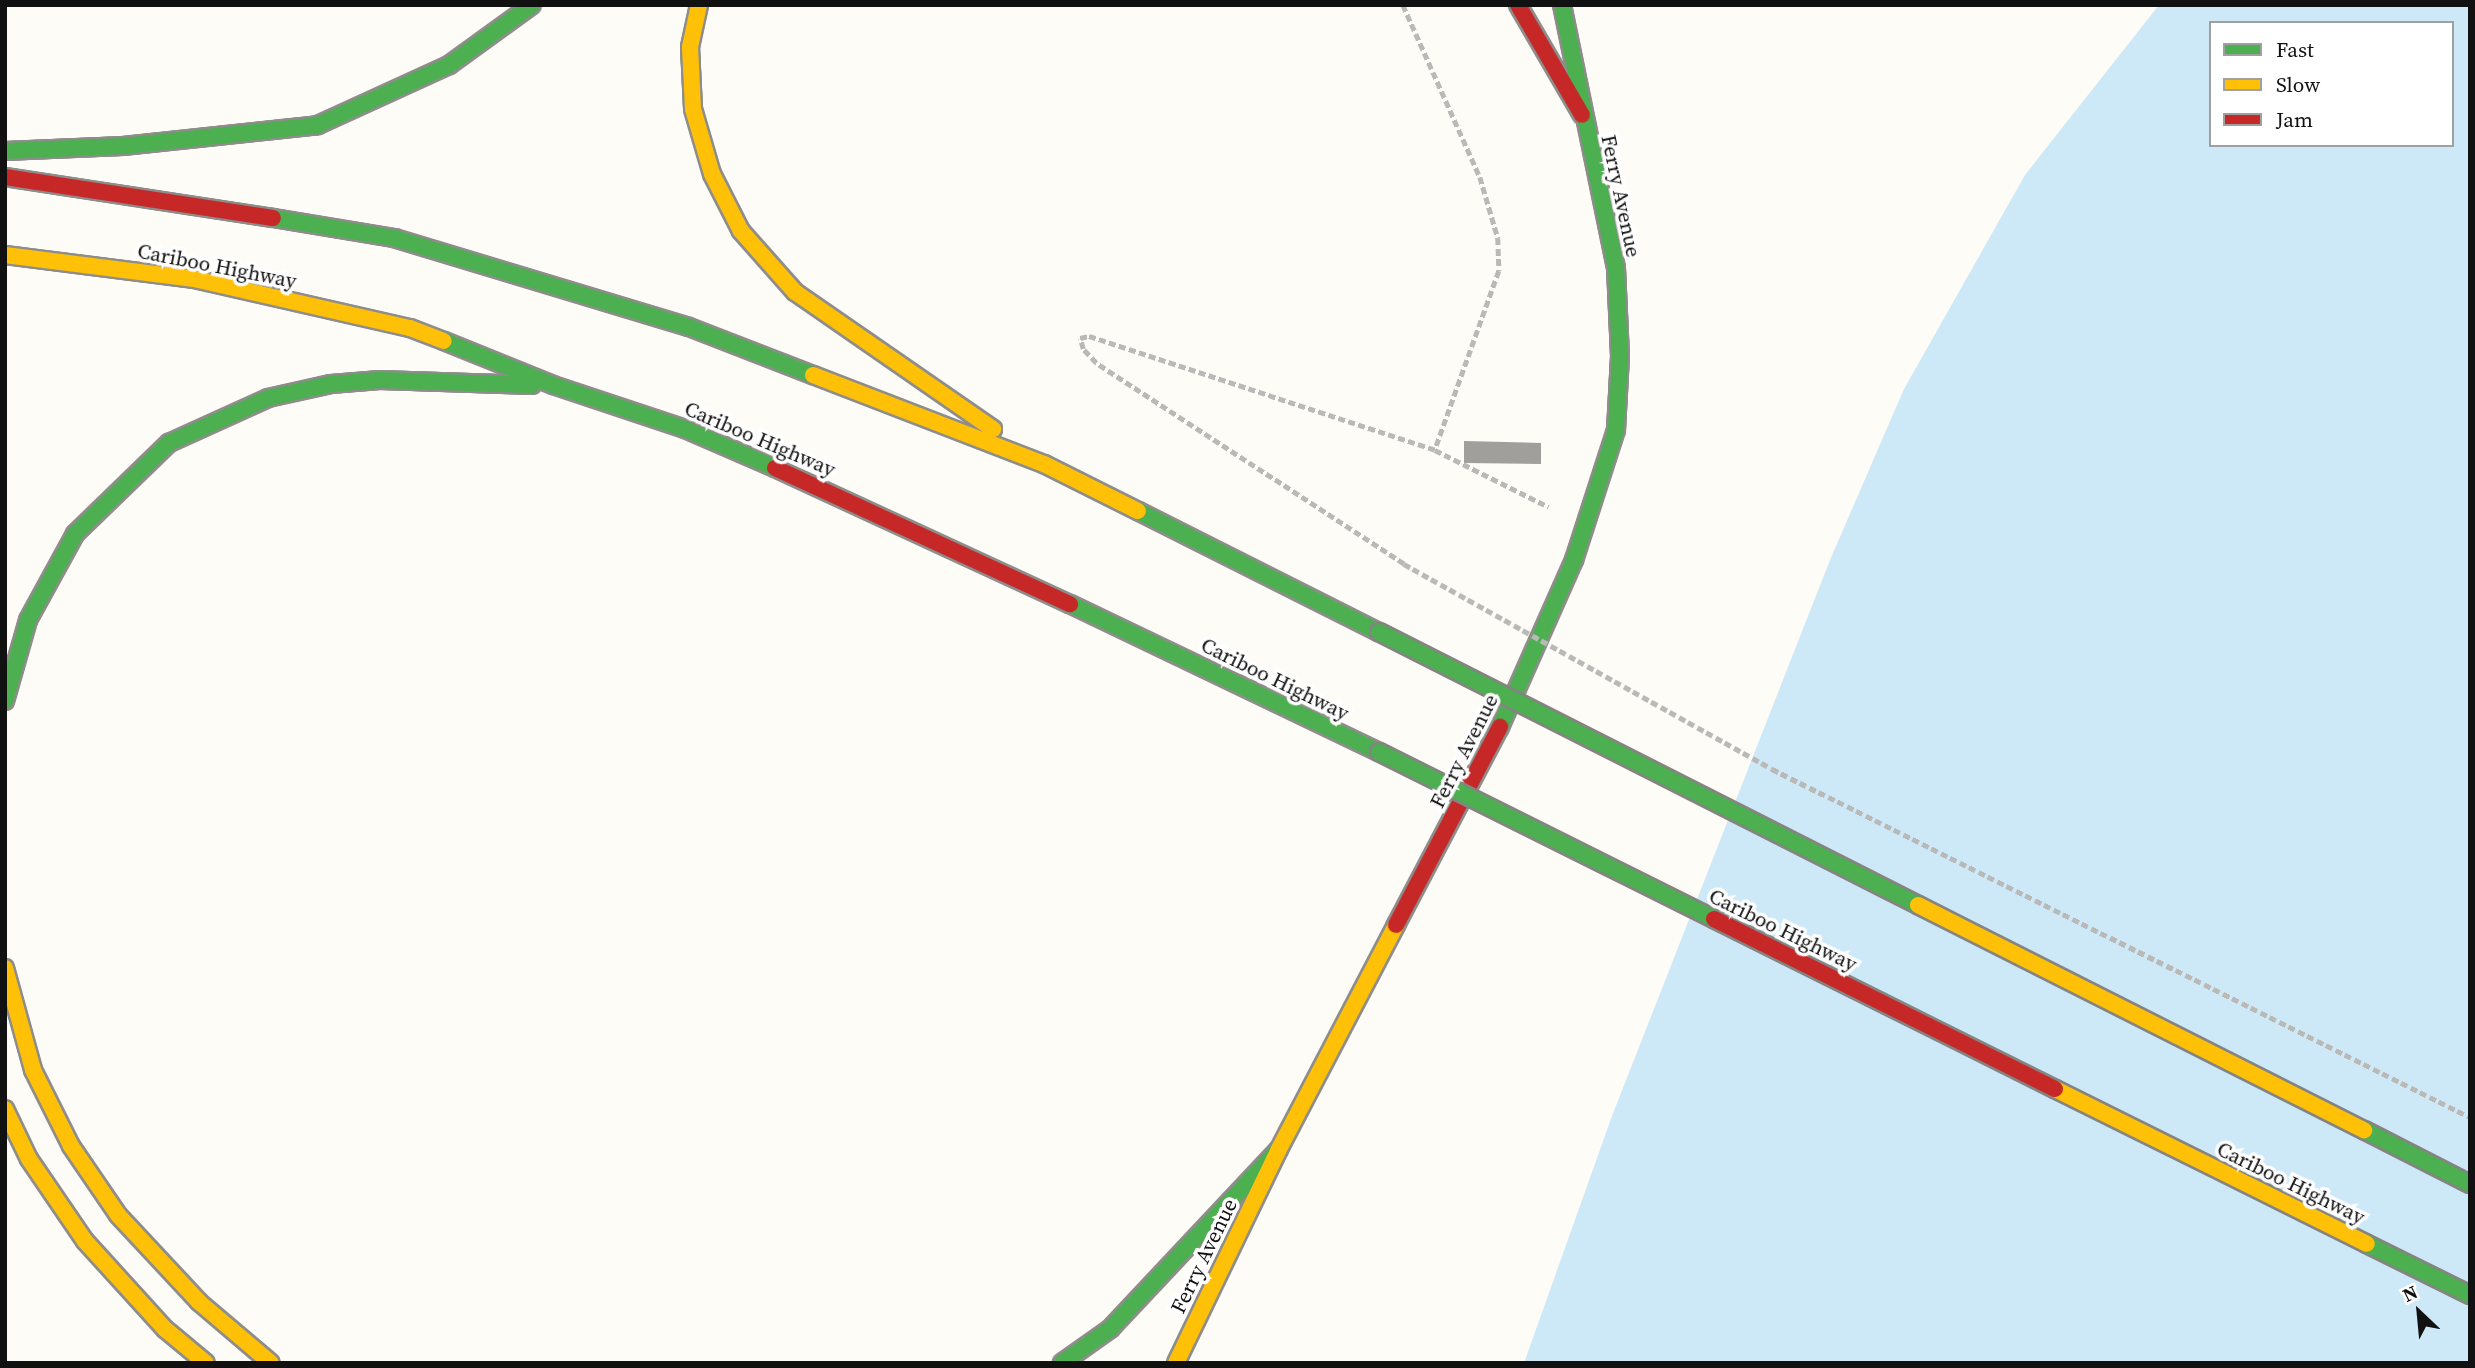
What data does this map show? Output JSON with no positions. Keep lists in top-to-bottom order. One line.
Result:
{"streets":{"main road":["Ferry Avenue","Cariboo Highway"]},"legend":["Fast","Slow","Jam"],"north":"top left"}
